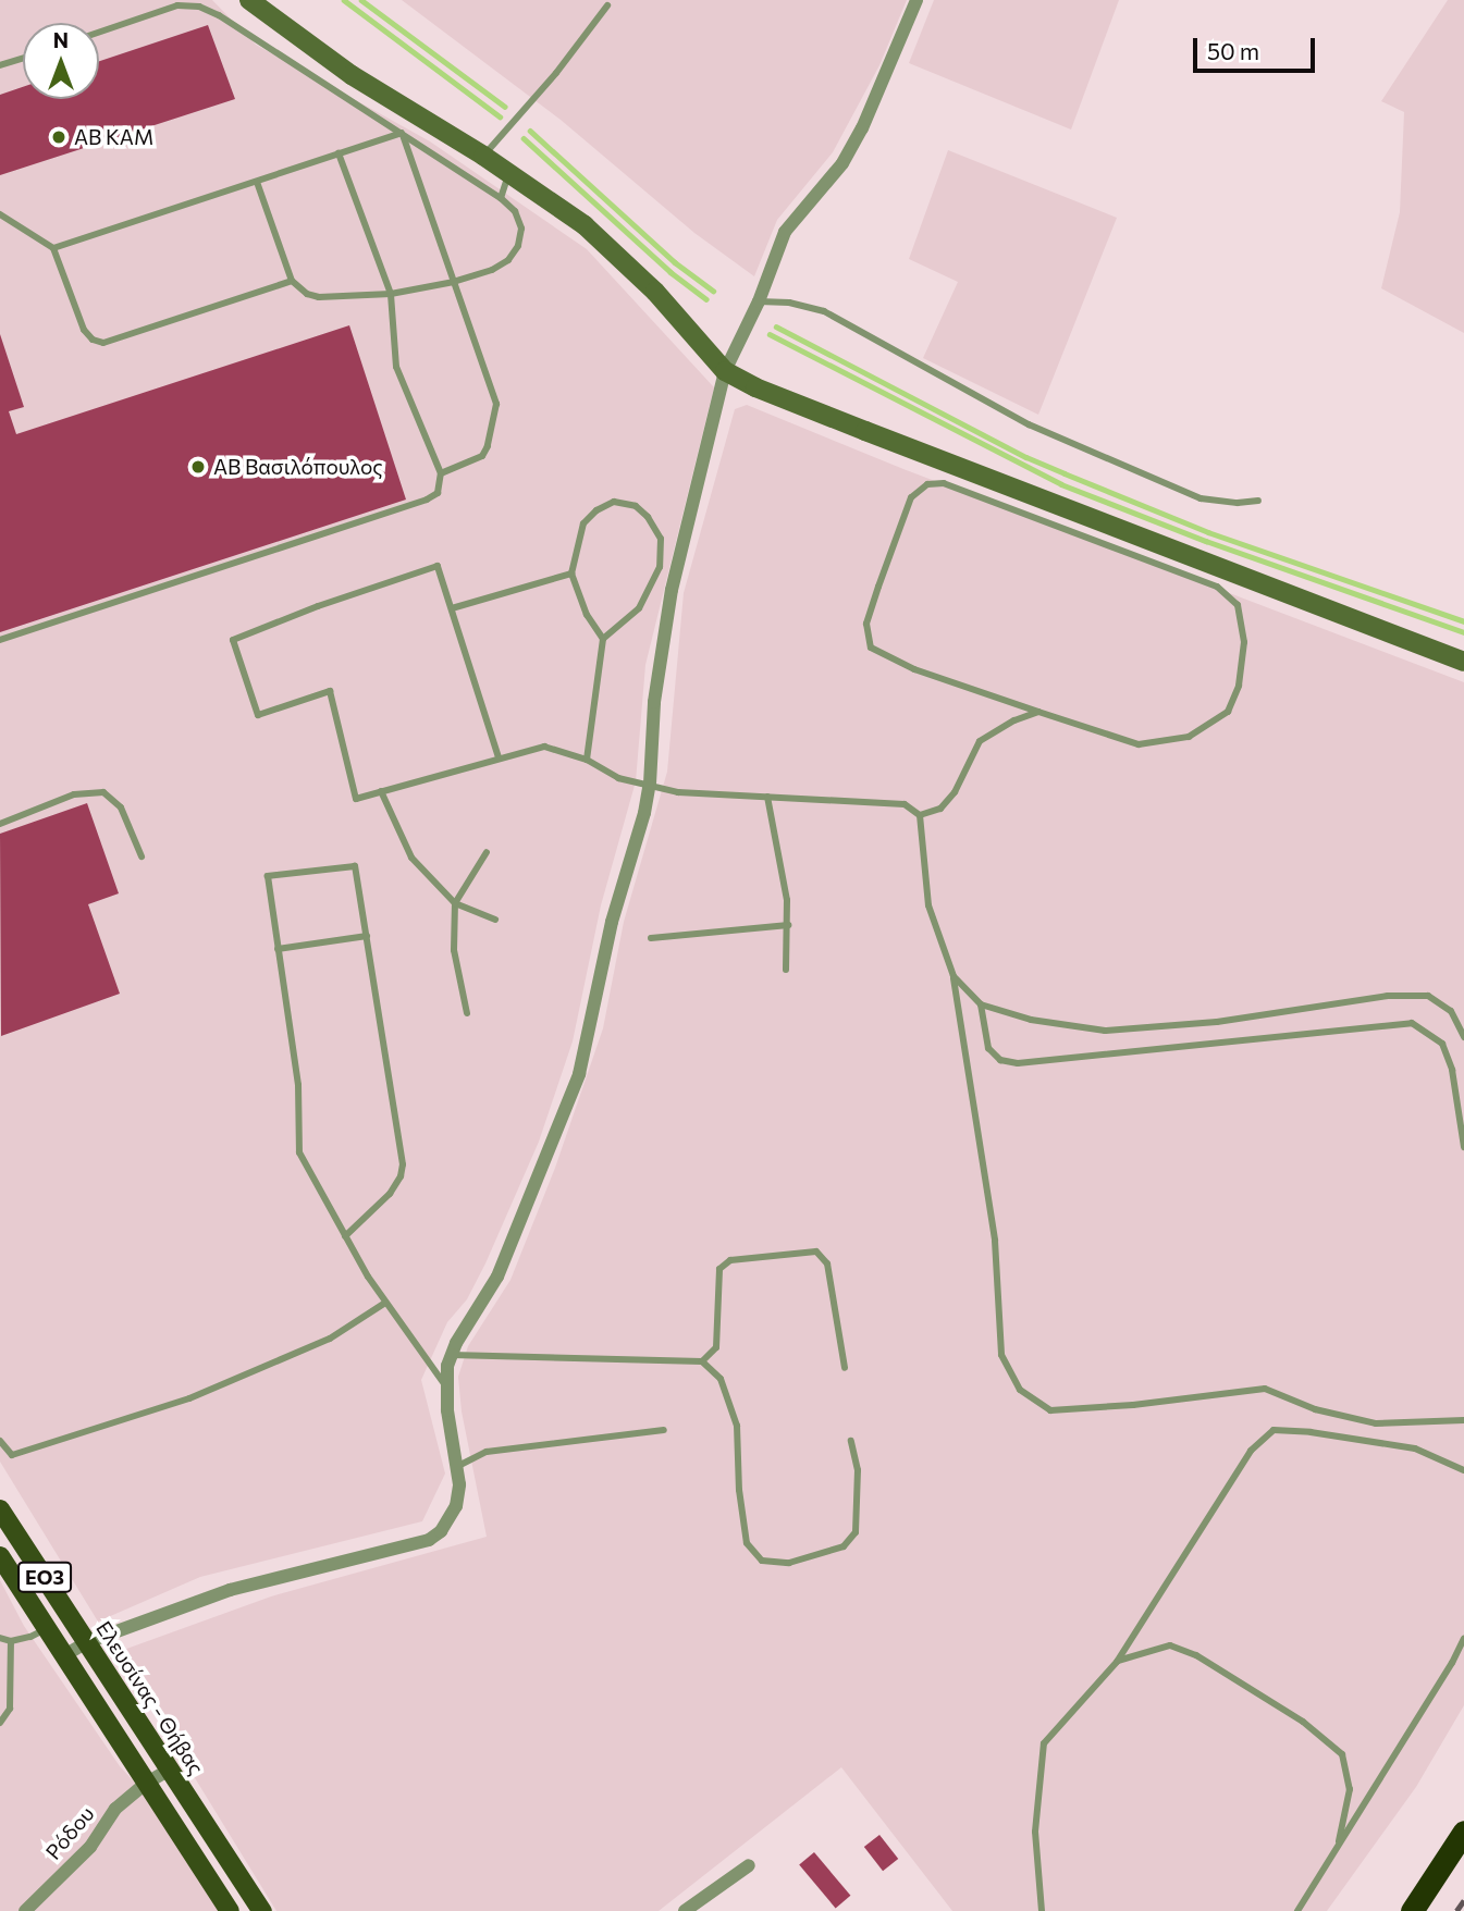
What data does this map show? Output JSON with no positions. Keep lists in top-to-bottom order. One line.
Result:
{"streets":{"main road":["ΕΟ3","Ελευσίνας - Θήβας"],"street":["Ρόδου"]},"crossings":[["ΕΟ3","Ρόδου"],["Ελευσίνας - Θήβας","Ρόδου"]],"places":["ΑΒ ΚΑΜ","ΑΒ Βασιλόπουλος"],"scale_bar":"50 m","north":"top"}
